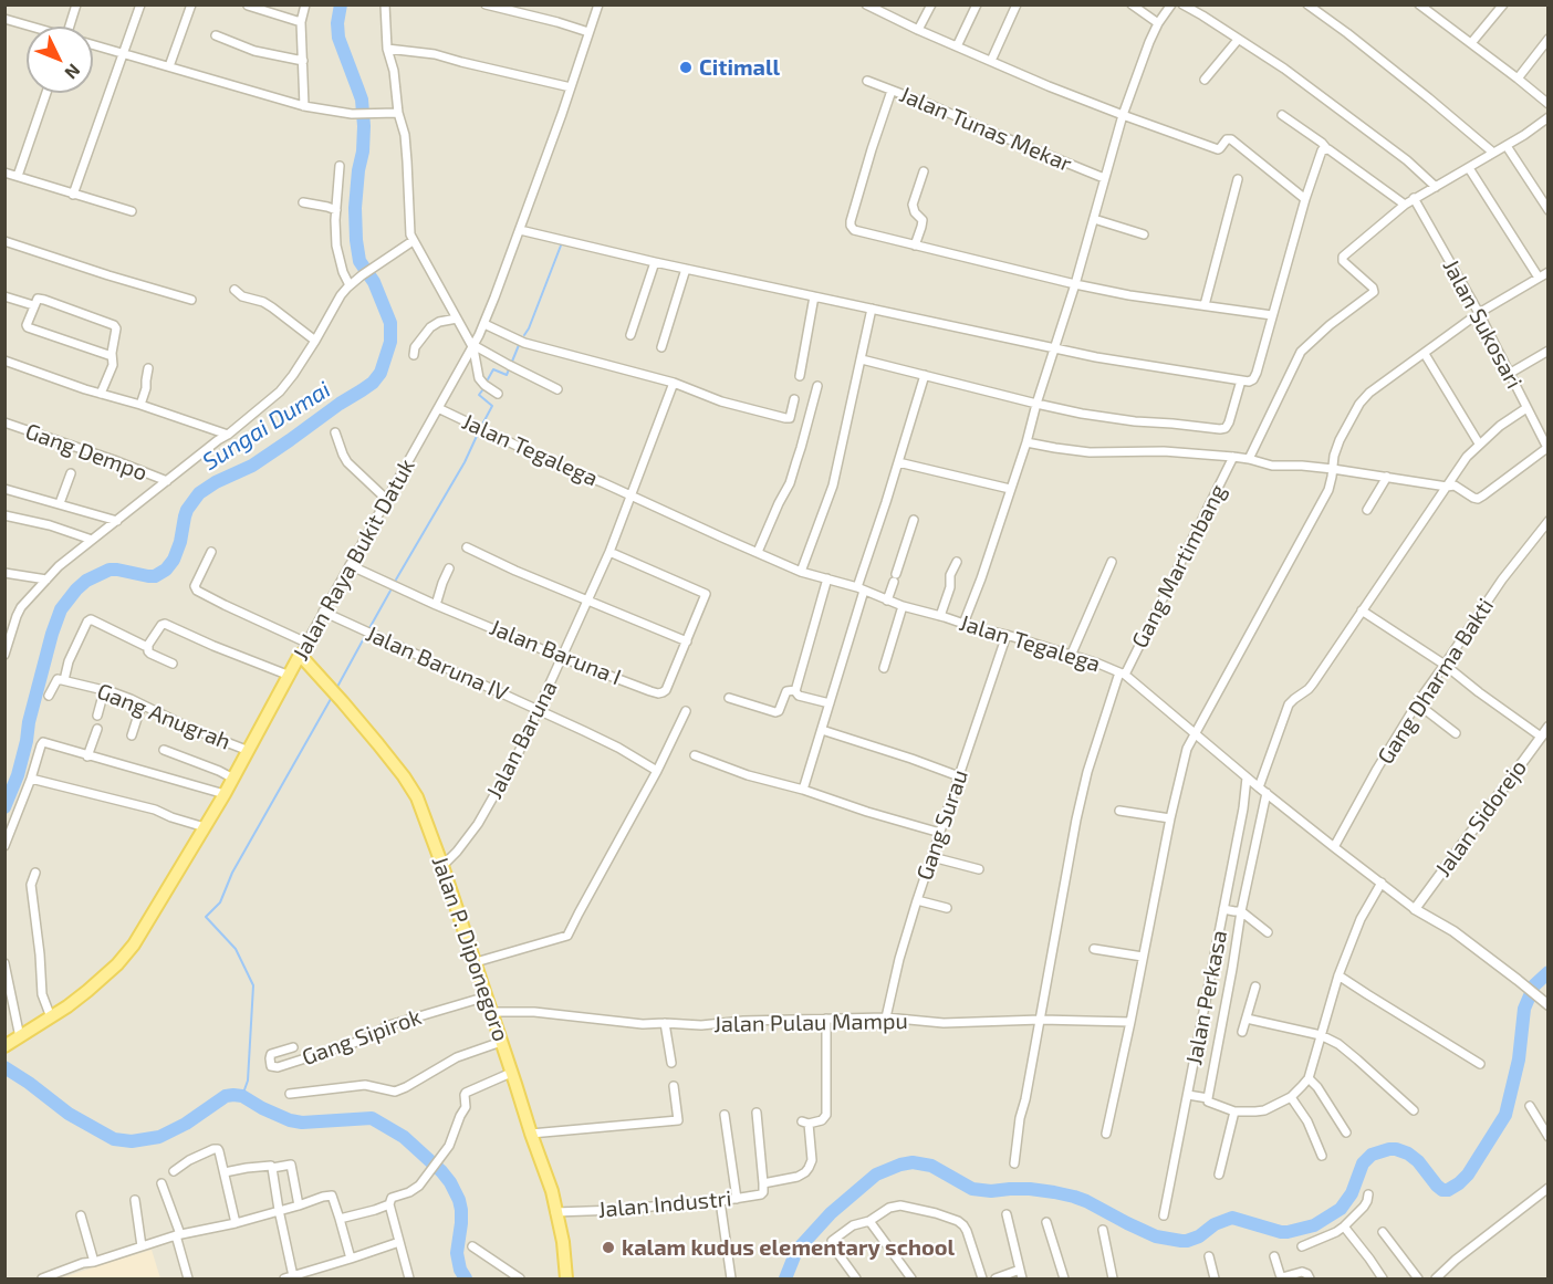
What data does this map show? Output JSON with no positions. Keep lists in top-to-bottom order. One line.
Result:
{"streets":{"main road":["Jalan Raya Bukit Datuk","Jalan P. Diponegoro"],"street":["Jalan Tunas Mekar","Jalan Sukosari","Jalan Tegalega","Gang Dempo","Gang Martimbang","Jalan Baruna I","Jalan Baruna IV","Gang Dharma Bakti","Gang Anugrah","Jalan Baruna","Jalan Sidorejo","Gang Surau","Jalan Perkasa","Jalan Pulau Mampu","Gang Sipirok","Jalan Industri"]},"crossings":[["Jalan Tegalega","Jalan Raya Bukit Datuk"],["Jalan Tegalega","Gang Martimbang"],["Jalan Tegalega","Gang Dharma Bakti"],["Jalan Tegalega","Jalan Baruna"],["Jalan Tegalega","Jalan Sidorejo"],["Jalan Tegalega","Gang Surau"],["Jalan Tegalega","Jalan Perkasa"],["Jalan Raya Bukit Datuk","Jalan Baruna I"],["Jalan Raya Bukit Datuk","Jalan Baruna IV"],["Jalan Raya Bukit Datuk","Gang Anugrah"],["Jalan Raya Bukit Datuk","Jalan P. Diponegoro"],["Gang Martimbang","Jalan Pulau Mampu"],["Jalan Baruna I","Jalan Baruna"],["Jalan Baruna IV","Jalan Baruna"],["Jalan Baruna","Jalan P. Diponegoro"],["Gang Surau","Jalan Pulau Mampu"],["Jalan P. Diponegoro","Jalan Pulau Mampu"],["Jalan P. Diponegoro","Gang Sipirok"],["Jalan P. Diponegoro","Jalan Industri"]],"water":["Sungai Dumai"],"places":["Citimall","kalam kudus elementary school"],"north":"bottom right"}
